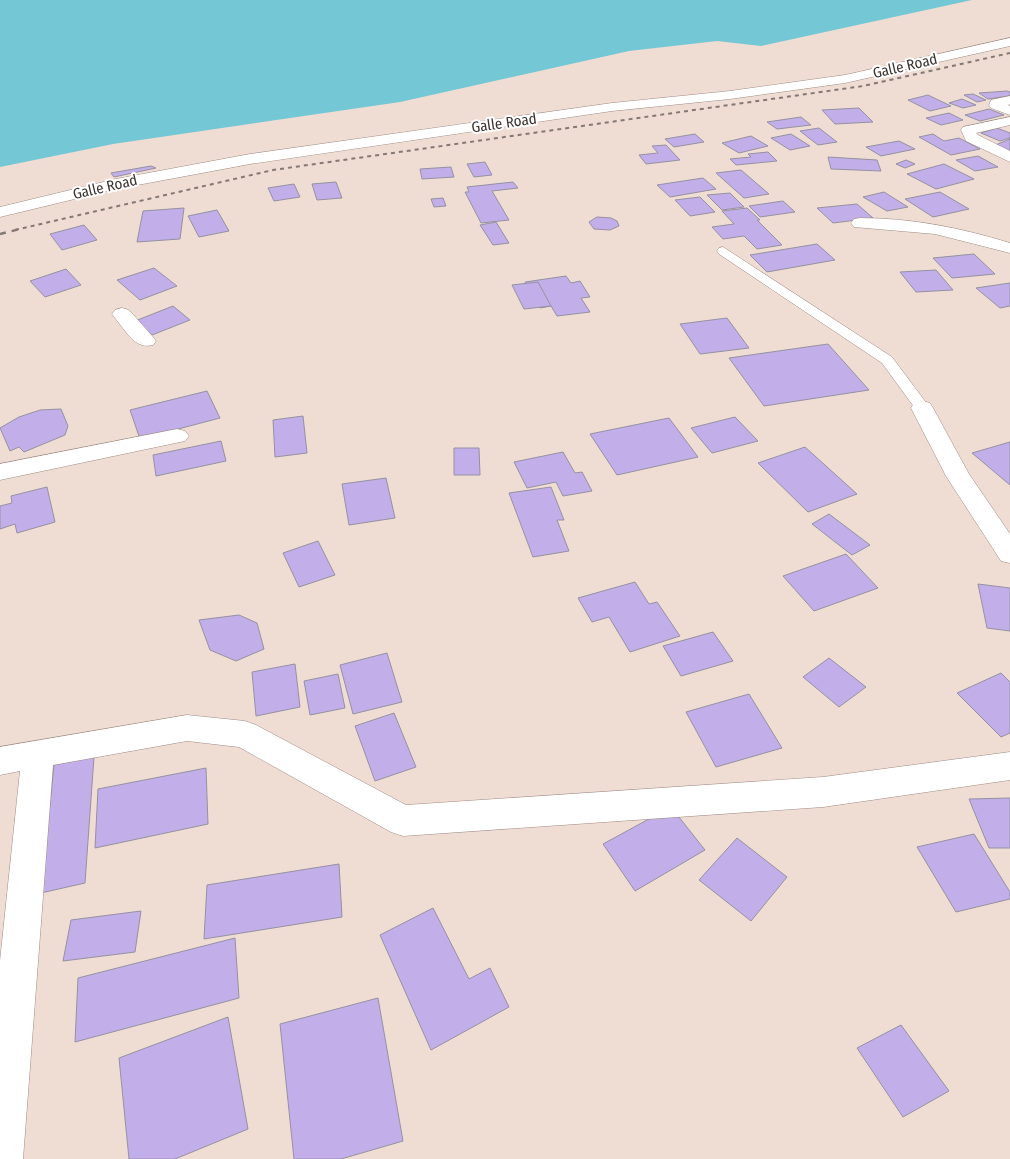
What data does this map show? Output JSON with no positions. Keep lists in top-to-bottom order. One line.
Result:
{"streets":{"main road":["Galle Road"]}}
